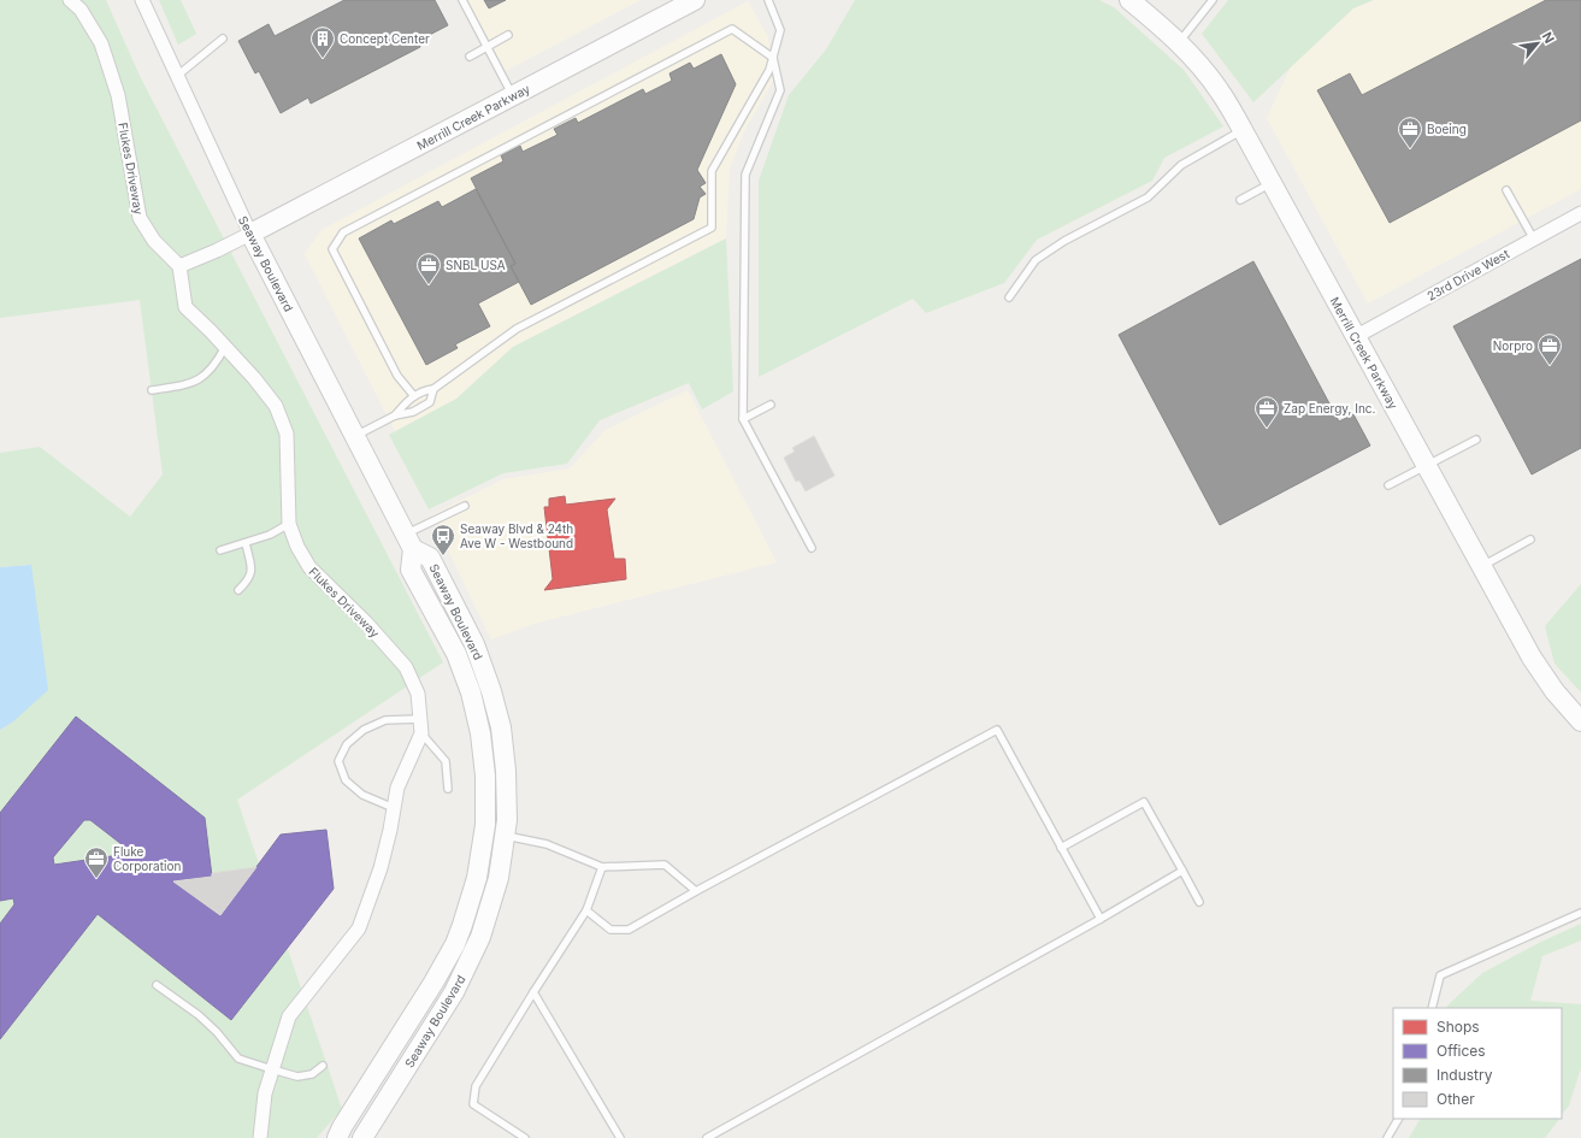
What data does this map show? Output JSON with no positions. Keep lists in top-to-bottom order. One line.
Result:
{"streets":{"street":["Merrill Creek Parkway","Flukes Driveway","Seaway Boulevard","23rd Drive West"]},"crossings":[["Merrill Creek Parkway","Seaway Boulevard"],["Merrill Creek Parkway","23rd Drive West"]],"places":{"building":["Concept Center"],"office":["Boeing","SNBL USA","Norpro","Zap Energy, Inc.","Fluke Corporation"],"bus stop":["Seaway Blvd & 24th Ave W - Westbound"]},"legend":["Shops","Offices","Industry","Other"],"north":"top right"}
